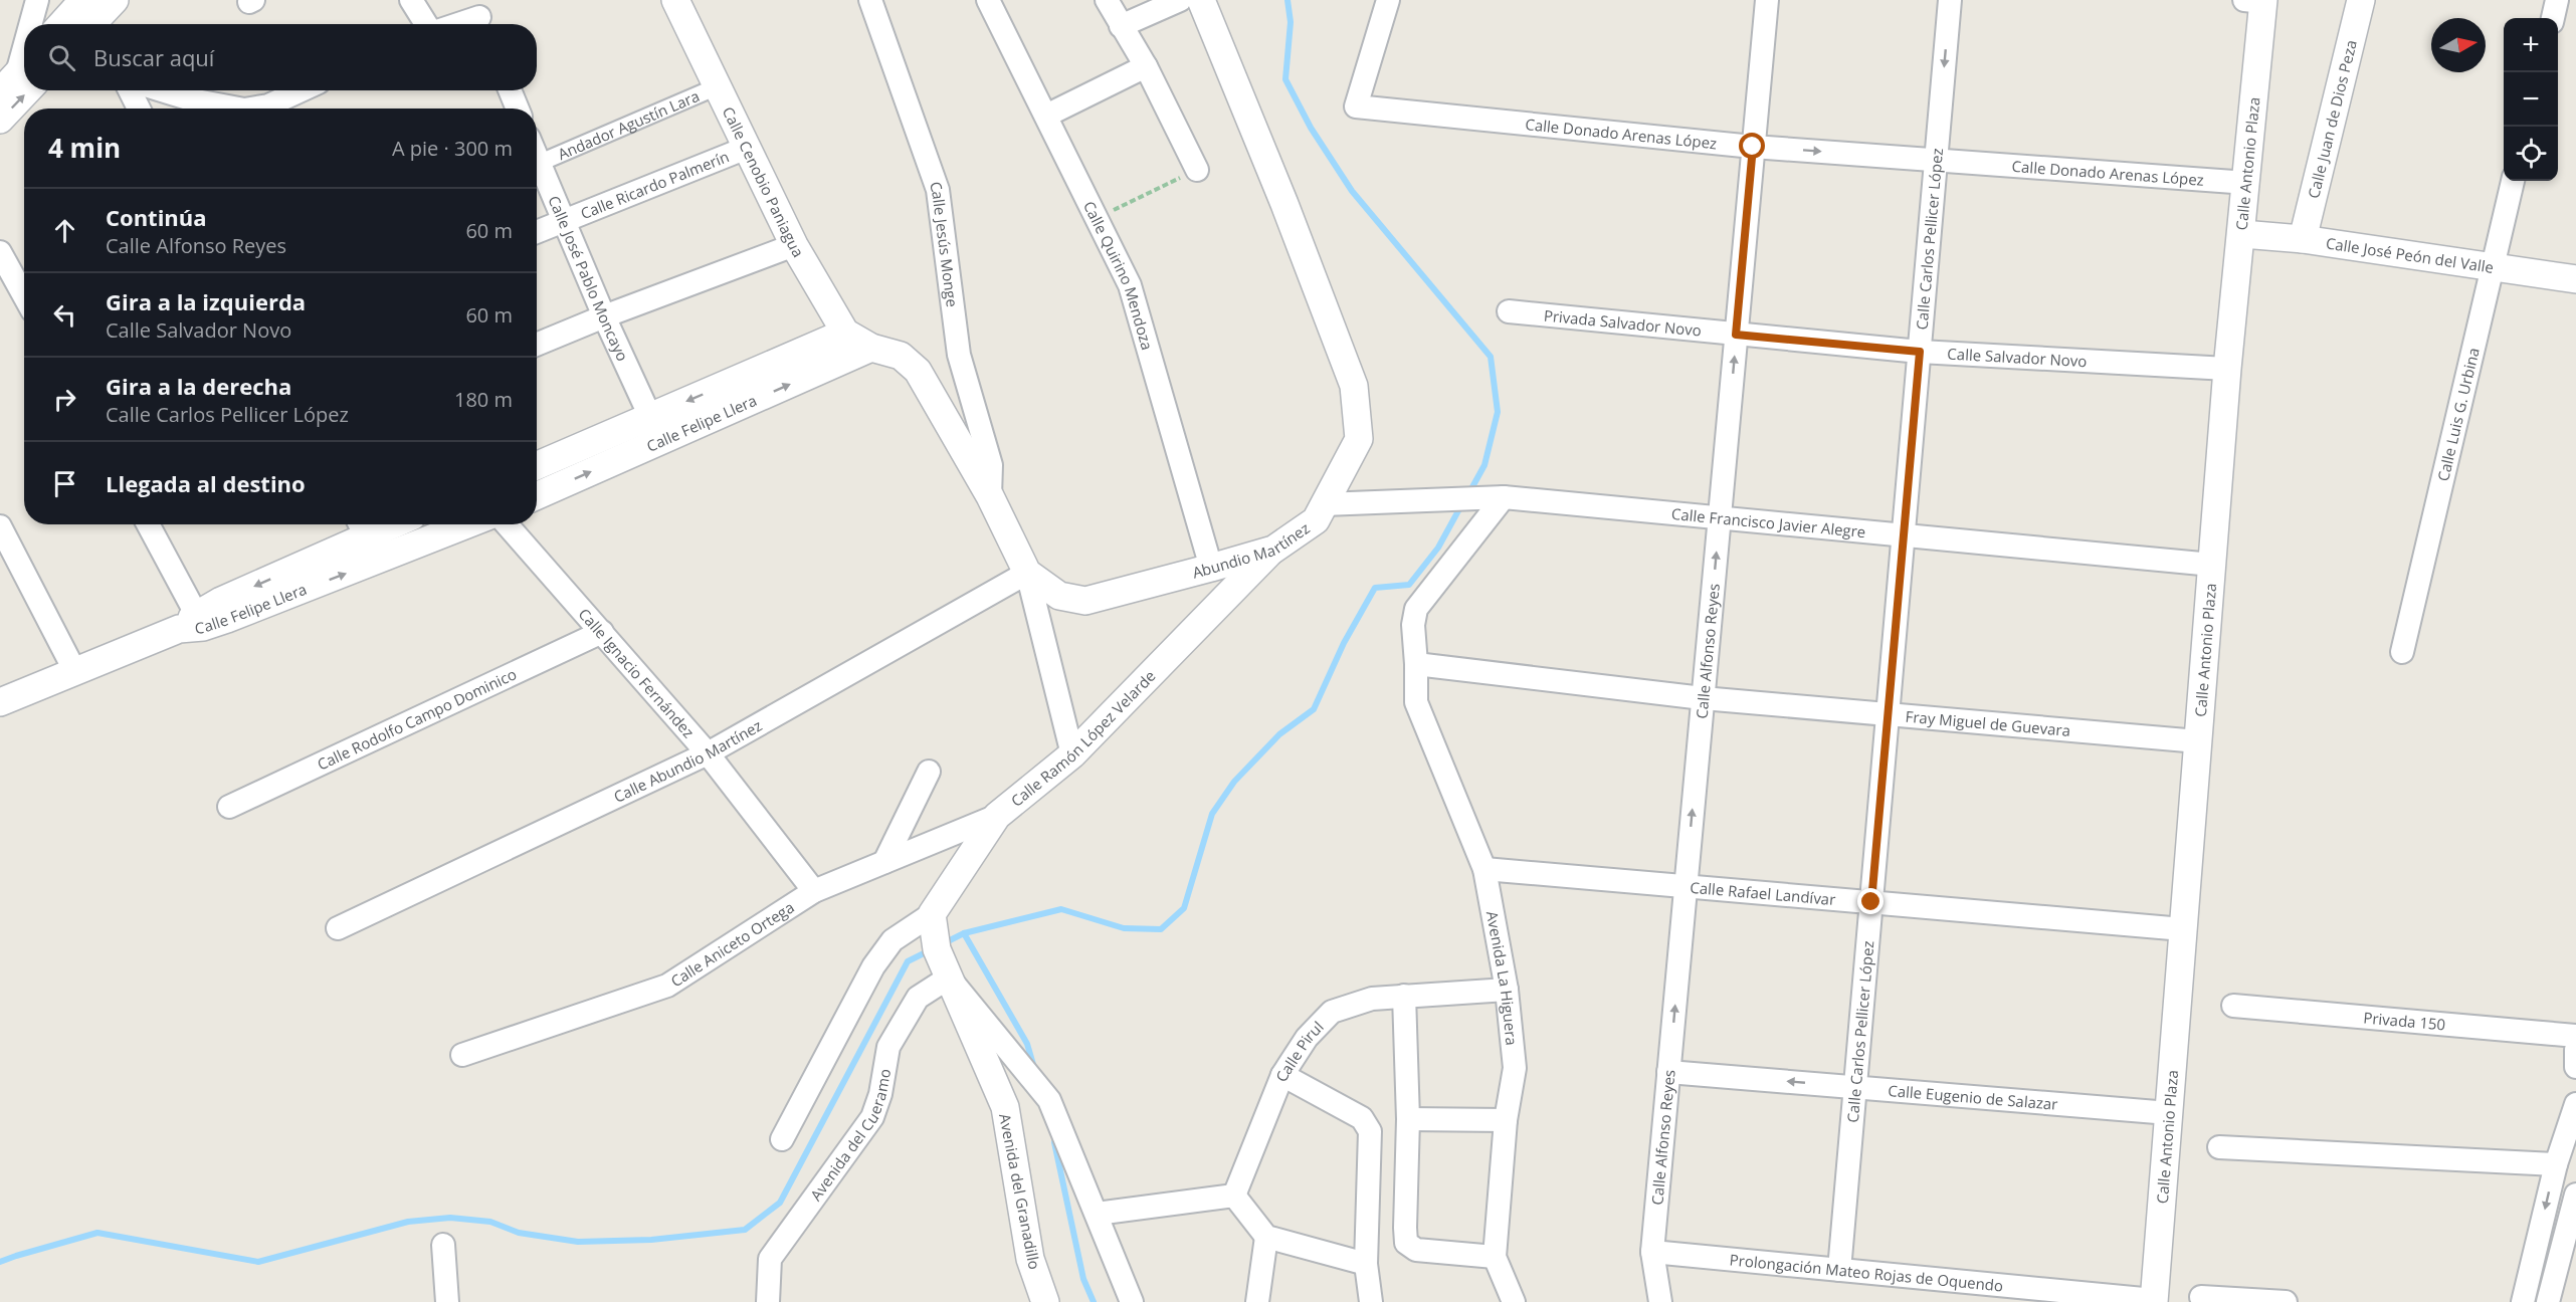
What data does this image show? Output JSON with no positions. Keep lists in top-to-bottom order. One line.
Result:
{"streets":{"street":["Calle Juan de Dios Peza","Andador Agustín Lara","Calle Donado Arenas López","Calle Antonio Plaza","Calle Cenobio Paniagua","Calle Ricardo Palmerín","Calle Carlos Pellicer López","Calle Jesús Monge","Calle José Peón del Valle","Calle Quirino Mendoza","Calle José Pablo Moncayo","Privada Salvador Novo","Calle Salvador Novo","Calle Luis G. Urbina","Calle Felipe Llera","Calle Francisco Javier Alegre","Abundio Martínez","Calle Alfonso Reyes","Calle Ignacio Fernández","Calle Rodolfo Campo Dominico","Fray Miguel de Guevara","Calle Ramón López Velarde","Calle Abundio Martínez","Calle Rafael Landívar","Calle Aniceto Ortega","Avenida La Higuera","Privada 150","Calle Pirul","Calle Eugenio de Salazar","Avenida del Cueramo","Avenida del Granadillo","Prolongación Mateo Rojas de Oquendo"]},"crossings":[["Calle Juan de Dios Peza","Calle José Peón del Valle"],["Andador Agustín Lara","Calle Cenobio Paniagua"],["Andador Agustín Lara","Calle José Pablo Moncayo"],["Calle Donado Arenas López","Calle Antonio Plaza"],["Calle Donado Arenas López","Calle Carlos Pellicer López"],["Calle Donado Arenas López","Calle Alfonso Reyes"],["Calle Antonio Plaza","Calle José Peón del Valle"],["Calle Antonio Plaza","Calle Salvador Novo"],["Calle Antonio Plaza","Calle Francisco Javier Alegre"],["Calle Antonio Plaza","Fray Miguel de Guevara"],["Calle Antonio Plaza","Calle Rafael Landívar"],["Calle Antonio Plaza","Calle Eugenio de Salazar"],["Calle Antonio Plaza","Prolongación Mateo Rojas de Oquendo"],["Calle Cenobio Paniagua","Calle Ricardo Palmerín"],["Calle Cenobio Paniagua","Calle Felipe Llera"],["Calle Cenobio Paniagua","Abundio Martínez"],["Calle Ricardo Palmerín","Calle José Pablo Moncayo"],["Calle Carlos Pellicer López","Calle Salvador Novo"],["Calle Carlos Pellicer López","Calle Francisco Javier Alegre"],["Calle Carlos Pellicer López","Fray Miguel de Guevara"],["Calle Carlos Pellicer López","Calle Rafael Landívar"],["Calle Carlos Pellicer López","Calle Eugenio de Salazar"],["Calle Carlos Pellicer López","Prolongación Mateo Rojas de Oquendo"],["Calle Jesús Monge","Abundio Martínez"],["Calle José Peón del Valle","Calle Luis G. Urbina"],["Calle Quirino Mendoza","Abundio Martínez"],["Calle José Pablo Moncayo","Calle Felipe Llera"],["Privada Salvador Novo","Calle Salvador Novo"],["Privada Salvador Novo","Calle Alfonso Reyes"],["Calle Salvador Novo","Calle Alfonso Reyes"],["Calle Felipe Llera","Abundio Martínez"],["Calle Francisco Javier Alegre","Abundio Martínez"],["Calle Francisco Javier Alegre","Calle Alfonso Reyes"],["Calle Francisco Javier Alegre","Avenida La Higuera"],["Abundio Martínez","Calle Ramón López Velarde"],["Abundio Martínez","Calle Abundio Martínez"],["Calle Alfonso Reyes","Fray Miguel de Guevara"],["Calle Alfonso Reyes","Calle Rafael Landívar"],["Calle Alfonso Reyes","Calle Eugenio de Salazar"],["Calle Alfonso Reyes","Prolongación Mateo Rojas de Oquendo"],["Calle Ignacio Fernández","Calle Rodolfo Campo Dominico"],["Calle Ignacio Fernández","Calle Abundio Martínez"],["Calle Ignacio Fernández","Calle Aniceto Ortega"],["Fray Miguel de Guevara","Avenida La Higuera"],["Calle Ramón López Velarde","Calle Aniceto Ortega"],["Calle Ramón López Velarde","Avenida del Granadillo"],["Calle Rafael Landívar","Avenida La Higuera"],["Avenida La Higuera","Calle Pirul"],["Avenida del Cueramo","Avenida del Granadillo"]],"one_way":["Calle Alfonso Reyes","Calle Eugenio de Salazar"],"north":"right","page":{"map_buttons":["+","−"],"search":"Buscar aquí","heading":["4 min","A pie · 300 m"],"list":[["Continúa","Calle Alfonso Reyes","60 m"],["Gira a la izquierda","Calle Salvador Novo","60 m"],["Gira a la derecha","Calle Carlos Pellicer López","180 m"],"Llegada al destino"]}}
